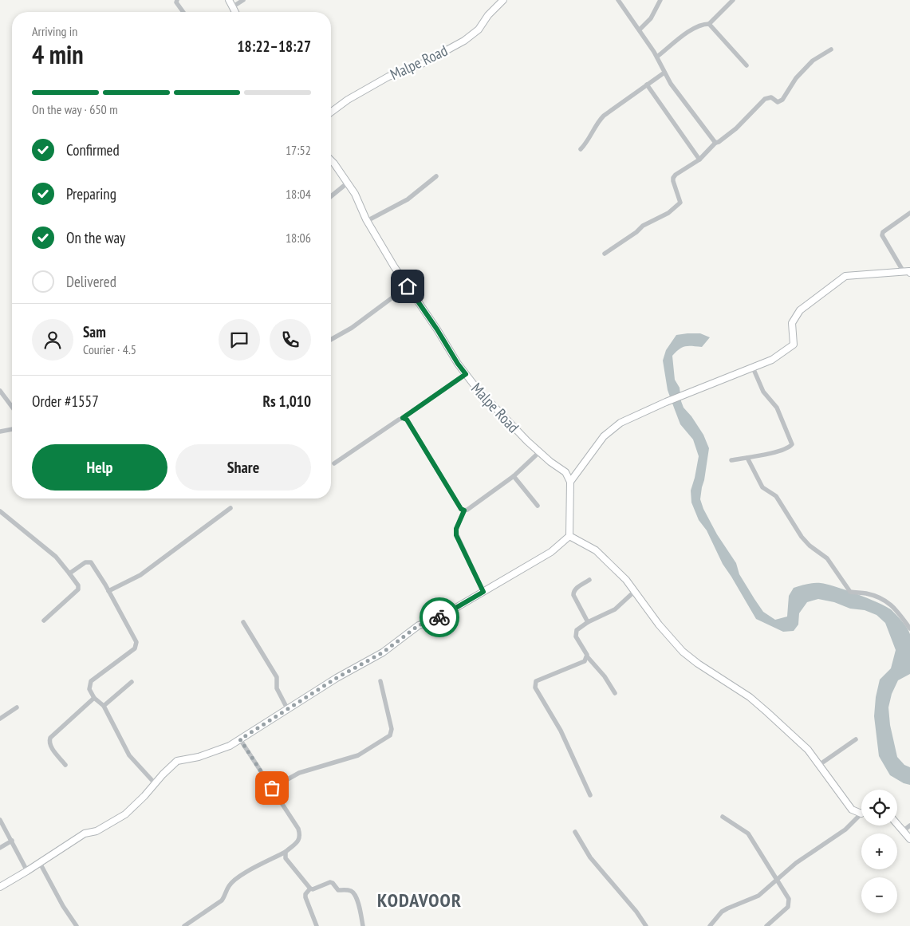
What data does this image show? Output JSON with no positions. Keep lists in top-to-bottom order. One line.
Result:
{"streets":{"street":["Malpe Road"]},"districts":["KODAVOOR"],"page":{"heading":["4 min","Arriving in","18:22–18:27"],"panel":["Sam","Courier · 4.5","Order #1557","Rs 1,010"],"bar":"On the way · 650 m","list":[["Confirmed","17:52"],["Preparing","18:04"],["On the way","18:06"],"Delivered"],"buttons":["Help","Share"],"map_buttons":["+","−"]}}
